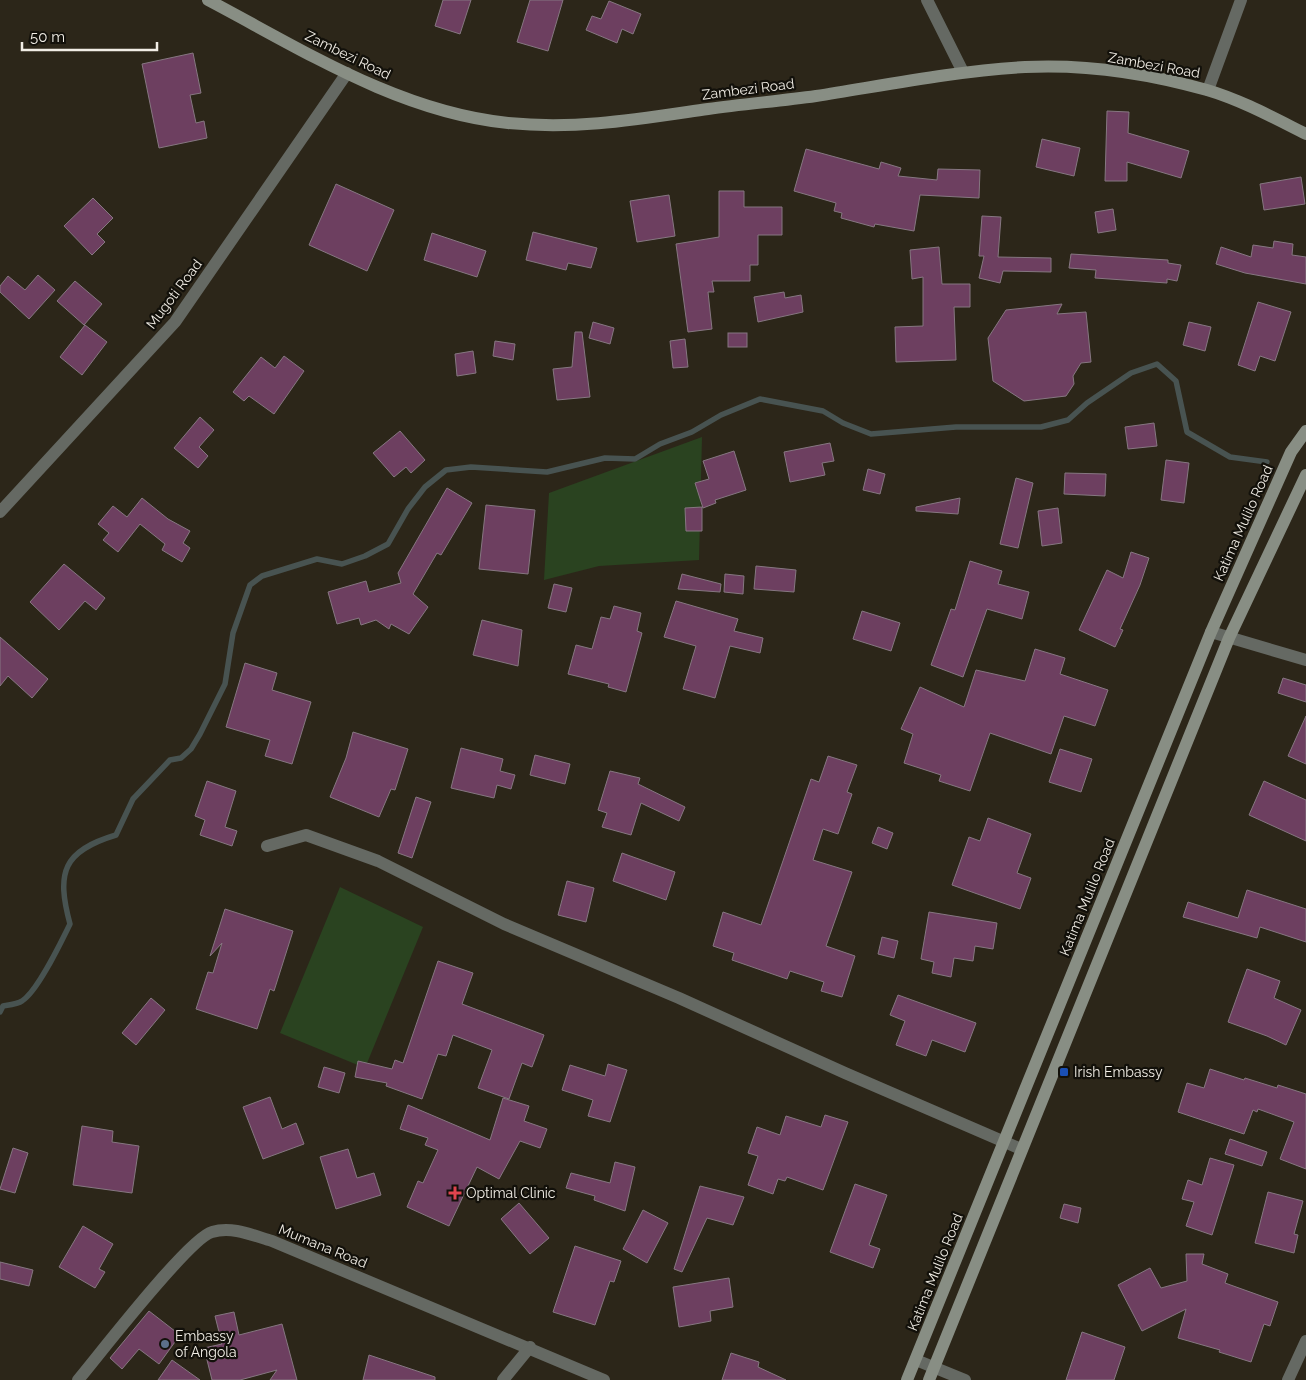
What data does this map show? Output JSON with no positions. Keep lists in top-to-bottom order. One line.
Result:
{"streets":{"main road":["Zambezi Road","Katima Mulilo Road"],"street":["Mugoti Road","Mumana Road"]},"crossings":[["Zambezi Road","Mugoti Road"]],"places":{"transit":["Irish Embassy"],"health":["Optimal Clinic"],"other":["Embassy of Angola"]},"scale_bar":"50 m"}
